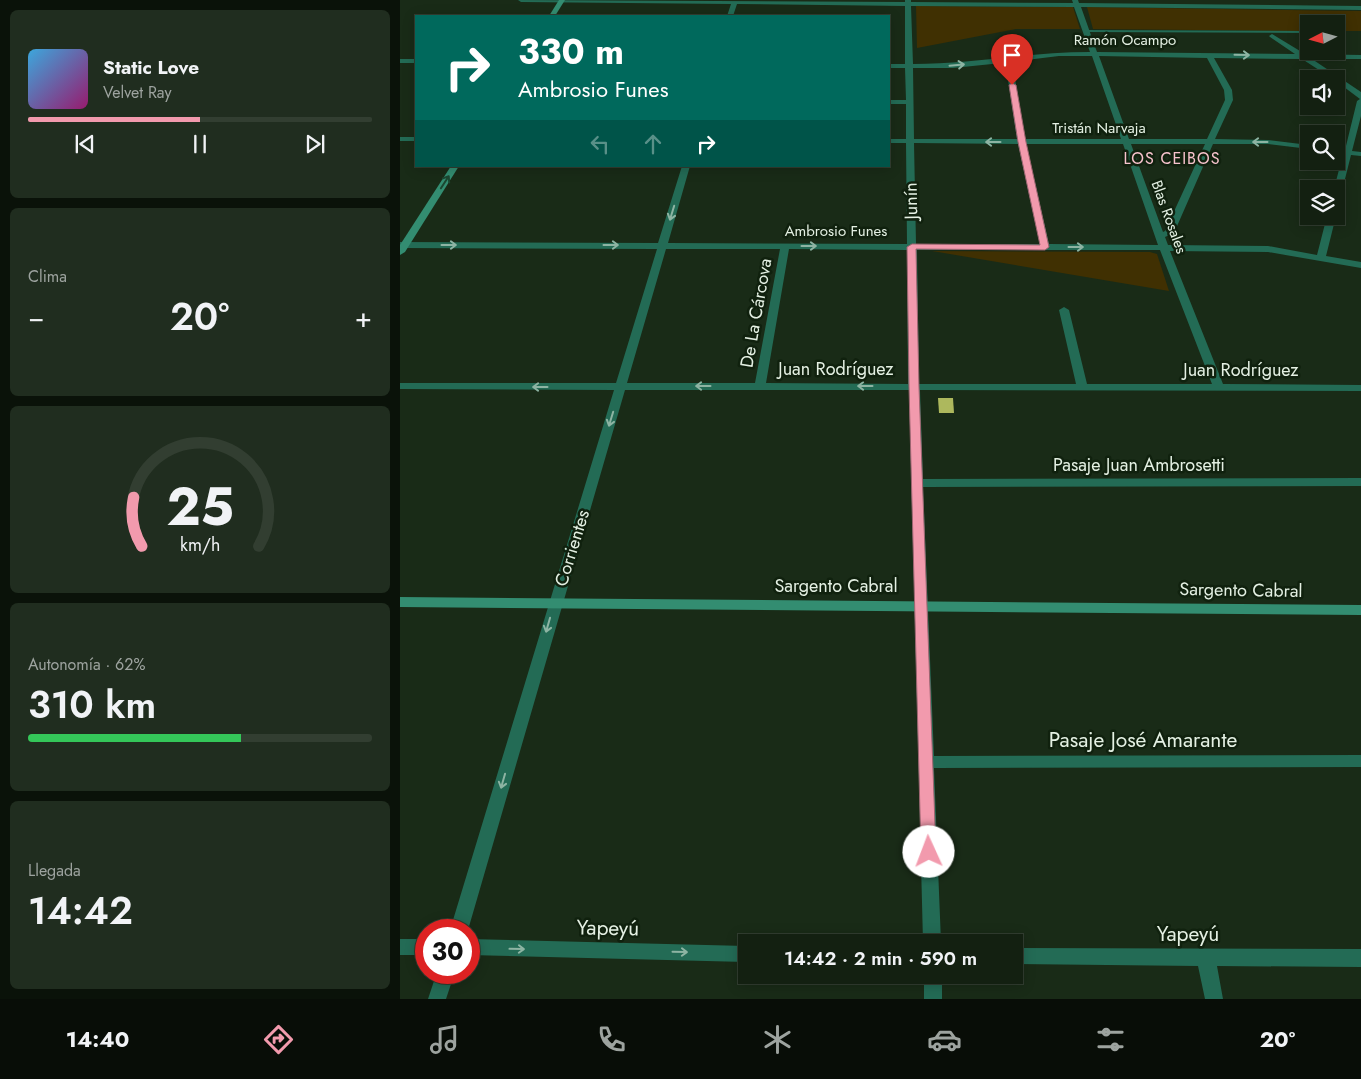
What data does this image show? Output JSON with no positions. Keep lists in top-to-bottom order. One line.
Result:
{"streets":{"street":["Ramón Ocampo","Tristán Narvaja","Junín","Blas Rosales","Ambrosio Funes","De La Cárcova","Juan Rodríguez","Pasaje Juan Ambrosetti","Corrientes","Sargento Cabral","Pasaje José Amarante","Yapeyú"]},"crossings":[["Ramón Ocampo","Junín"],["Ramón Ocampo","Blas Rosales"],["Tristán Narvaja","Junín"],["Tristán Narvaja","Blas Rosales"],["Junín","Ambrosio Funes"],["Junín","Juan Rodríguez"],["Junín","Pasaje Juan Ambrosetti"],["Junín","Sargento Cabral"],["Junín","Pasaje José Amarante"],["Blas Rosales","Ambrosio Funes"],["Blas Rosales","Juan Rodríguez"],["Ambrosio Funes","De La Cárcova"],["Ambrosio Funes","Corrientes"],["De La Cárcova","Juan Rodríguez"],["Juan Rodríguez","Corrientes"],["Corrientes","Sargento Cabral"]],"one_way":["Tristán Narvaja","Ambrosio Funes","Juan Rodríguez","Corrientes","Yapeyú"],"districts":["LOS CEIBOS"],"north":"left","page":{"turn":["330 m","Ambrosio Funes"],"song":["Static Love","Velvet Ray"],"tile":["Clima",["Autonomía · 62%","310 km"],["Llegada","14:42"]],"heat":["−","20°","+"],"limit":"30","trip":"14:42 · 2 min · 590 m","tabs":["14:40","20°"],"gauge":["25","km/h"]}}
